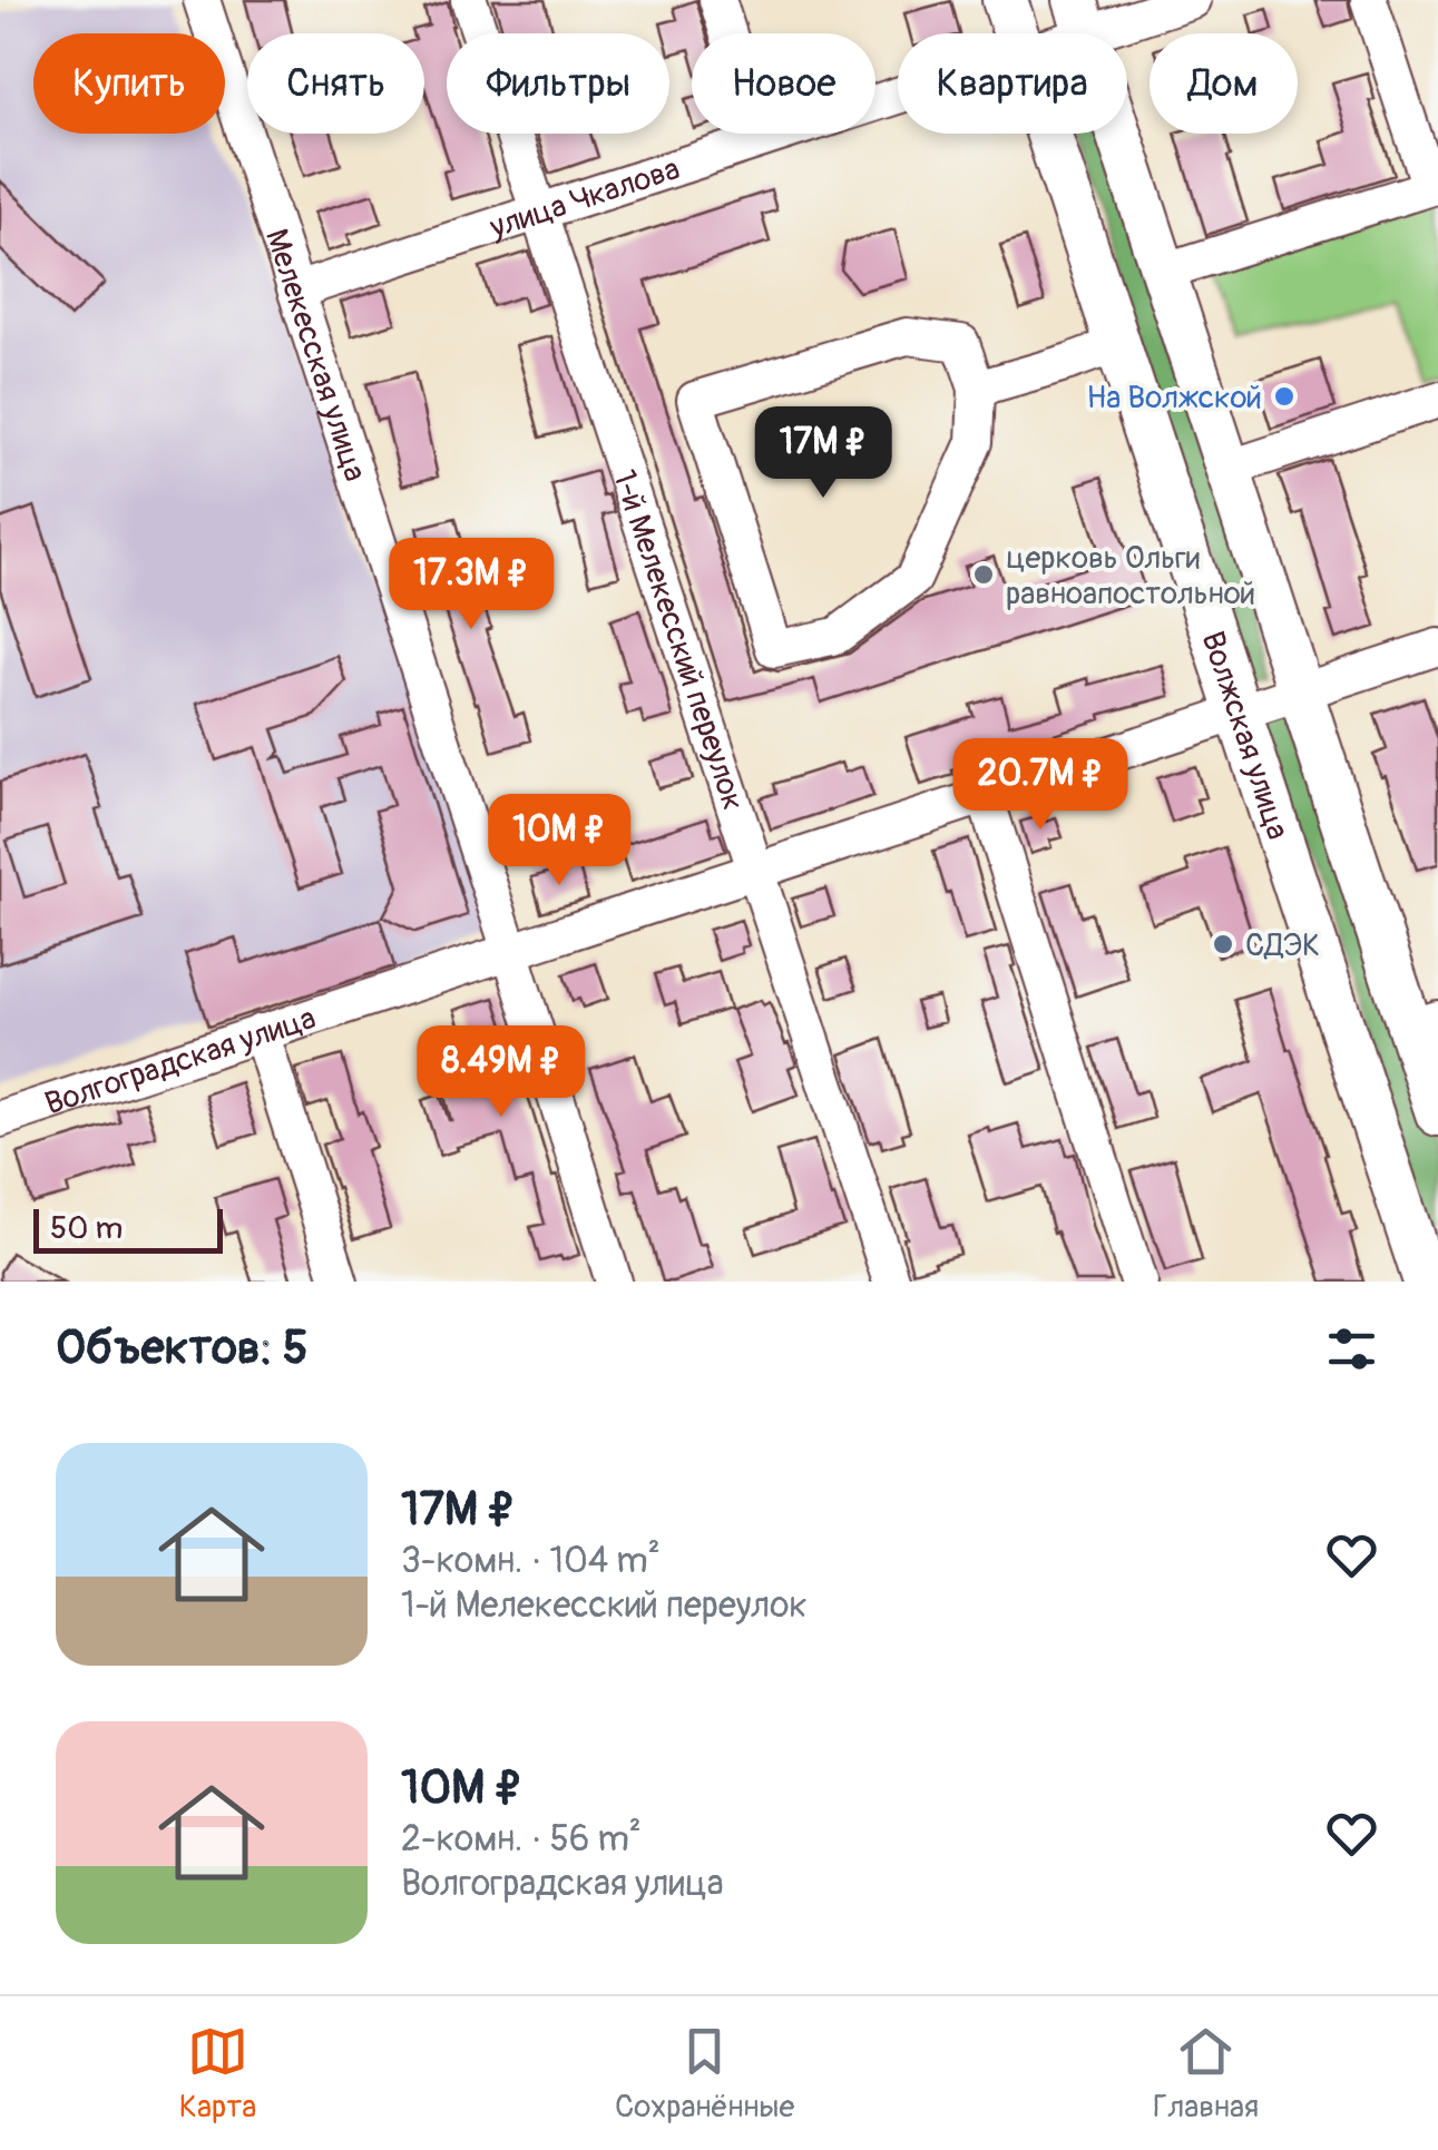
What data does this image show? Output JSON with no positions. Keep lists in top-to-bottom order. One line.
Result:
{"streets":{"main road":["Волжская улица"],"street":["улица Чкалова","Мелекесская улица","1-й Мелекесский переулок","Волгоградская улица"]},"crossings":[["улица Чкалова","Мелекесская улица"],["улица Чкалова","1-й Мелекесский переулок"],["Мелекесская улица","Волгоградская улица"],["1-й Мелекесский переулок","Волгоградская улица"],["Волжская улица","Волгоградская улица"]],"places":["На Волжской","церковь Ольги равноапостольной","СДЭК"],"scale_bar":"50 m","page":{"chip":["Купить","Снять","Фильтры","Новое","Квартира","Дом"],"price":["17M ₽","17.3M ₽","20.7M ₽","10M ₽","8.49M ₽"],"scale":"50 m","heading":"Объектов: 5","list":[{"name":"17M ₽","note":"3-комн. · 104 m² · 1-й Мелекесский переулок"},{"name":"10M ₽","note":"2-комн. · 56 m² · Волгоградская улица"}],"tabs":["Карта","Сохранённые","Главная"]}}
